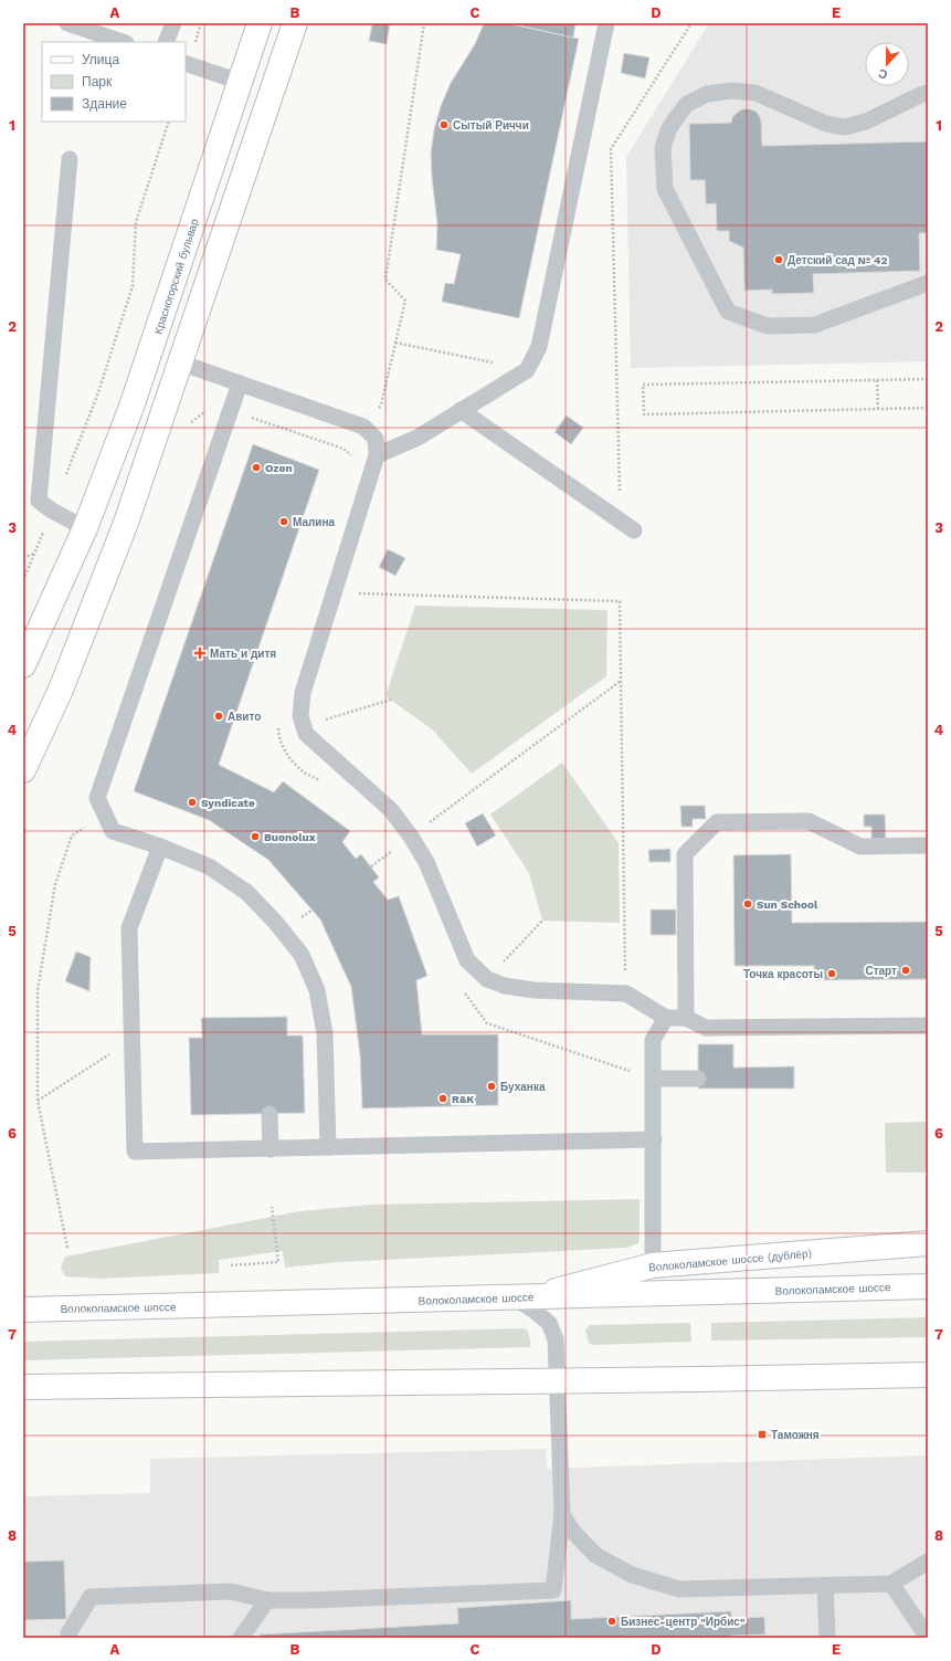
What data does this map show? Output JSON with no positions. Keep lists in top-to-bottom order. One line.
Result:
{"streets":{"main road":["Красногорский бульвар","Волоколамское шоссе (дублёр)","Волоколамское шоссе"]},"crossings":[["Волоколамское шоссе (дублёр)","Волоколамское шоссе"]],"places":{"other":["Сытый Риччи","Детский сад № 42","Ozon","Малина","Авито","Syndicate","Buonolux","Sun School","Старт","Точка красоты","Буханка","R&K","Бизнес-центр \"Ирбис\""],"health":["Мать и дитя"],"transit":["Таможня"]},"legend":["Улица","Парк","Здание"],"north":"bottom","grid":{"columns":["A","B","C","D","E"],"rows":["1","2","3","4","5","6","7","8"]}}
